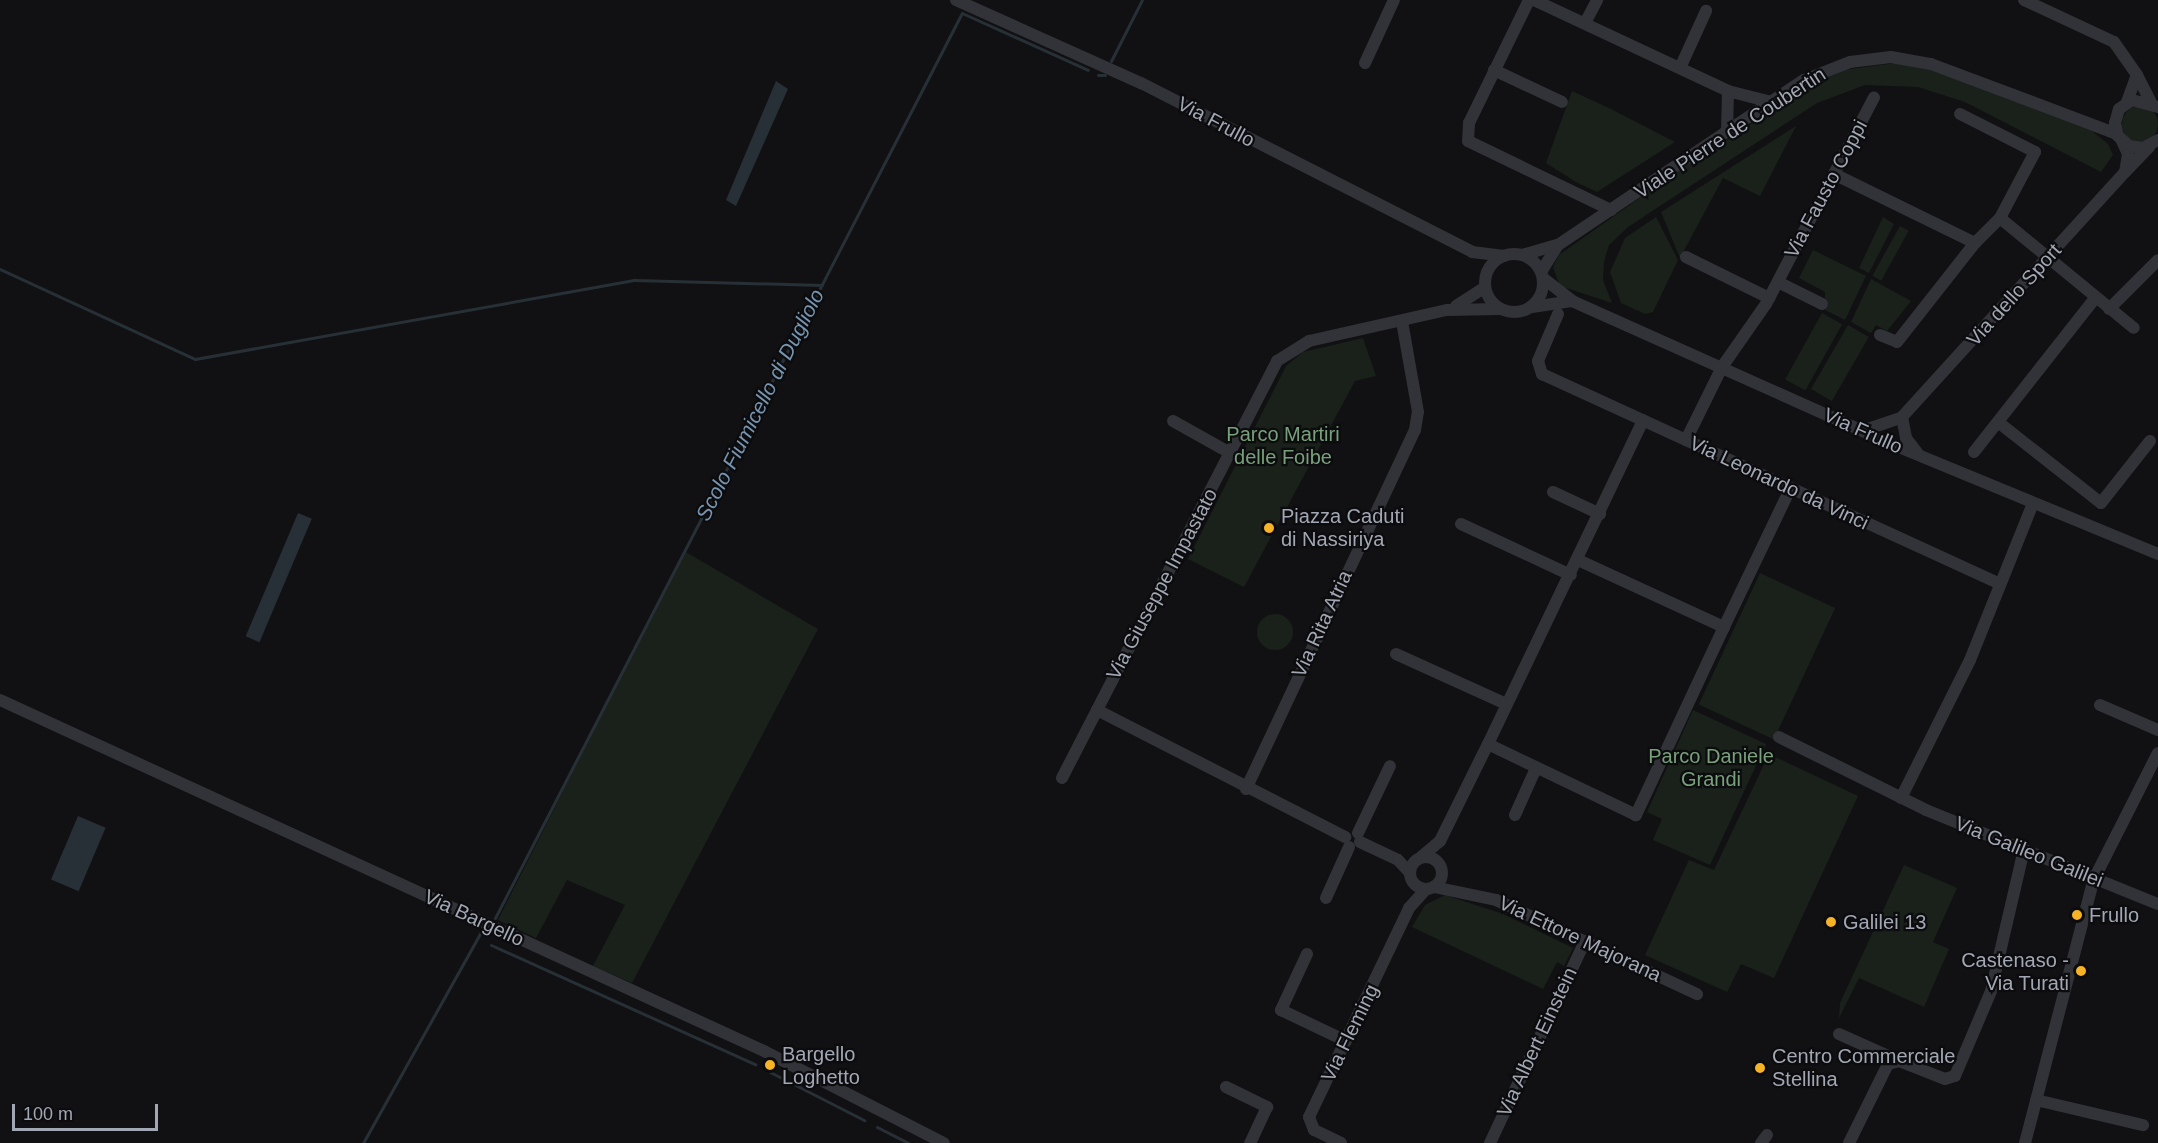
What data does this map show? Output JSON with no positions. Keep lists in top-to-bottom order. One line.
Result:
{"streets":{"street":["Via Frullo","Viale Pierre de Coubertin","Via Fausto Coppi","Via dello Sport","Via Leonardo da Vinci","Via Giuseppe Impastato","Via Rita Atria","Via Galileo Galilei","Via Bargello","Via Ettore Majorana","Via Fleming","Via Albert Einstein"]},"crossings":[["Via Frullo","Viale Pierre de Coubertin"],["Via Frullo","Via Fausto Coppi"],["Via Frullo","Via dello Sport"],["Via Frullo","Via Giuseppe Impastato"],["Viale Pierre de Coubertin","Via dello Sport"],["Viale Pierre de Coubertin","Via Giuseppe Impastato"],["Via Fausto Coppi","Via Leonardo da Vinci"],["Via Giuseppe Impastato","Via Rita Atria"],["Via Ettore Majorana","Via Fleming"],["Via Ettore Majorana","Via Albert Einstein"]],"water":["Scolo Fiumicello di Dugliolo"],"parks":["Parco Martiri delle Foibe","Parco Daniele Grandi"],"places":["Piazza Caduti di Nassiriya","Frullo","Galilei 13","Castenaso - Via Turati","Bargello Loghetto","Centro Commerciale Stellina"],"scale_bar":"100 m"}
